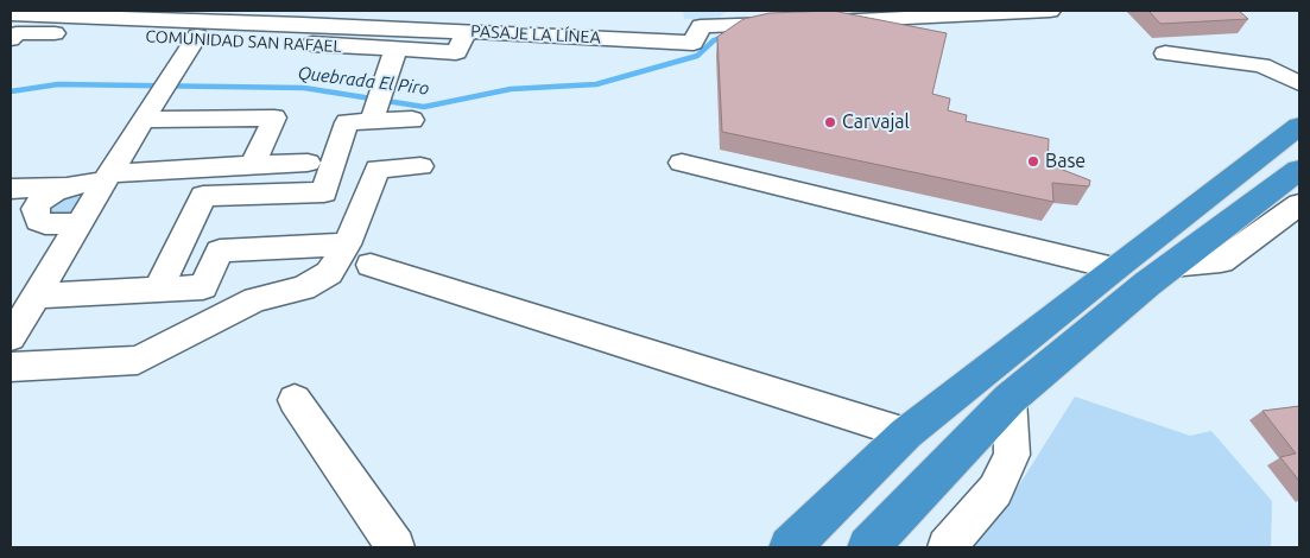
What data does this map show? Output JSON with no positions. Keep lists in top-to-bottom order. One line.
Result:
{"streets":{"street":["PASAJE LA LÍNEA","COMUNIDAD SAN RAFAEL"]},"crossings":[["PASAJE LA LÍNEA","COMUNIDAD SAN RAFAEL"]],"water":["Quebrada El Piro"],"places":["Carvajal","Base"]}
